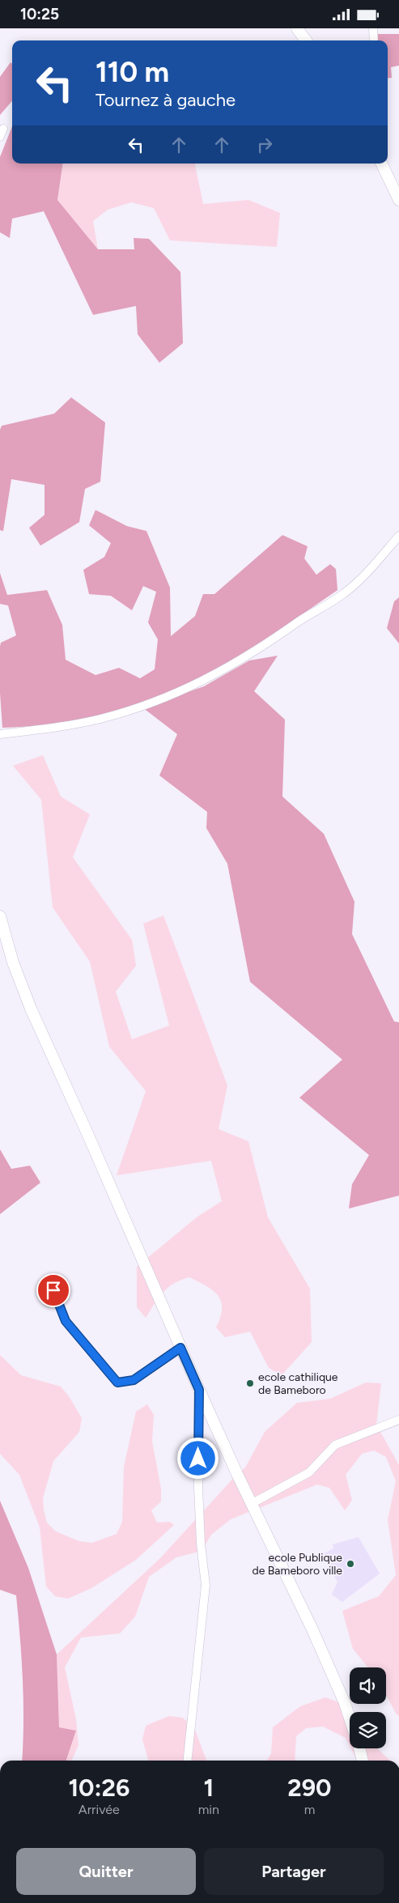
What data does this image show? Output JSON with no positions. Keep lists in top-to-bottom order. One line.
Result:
{"places":["ecole cathilique de Bameboro","ecole Publique de Bameboro ville"],"page":{"status":"10:25","turn":["110 m","Tournez à gauche"],"eta":["10:26","Arrivée","1","min","290","m"],"buttons":["Quitter","Partager"]}}
